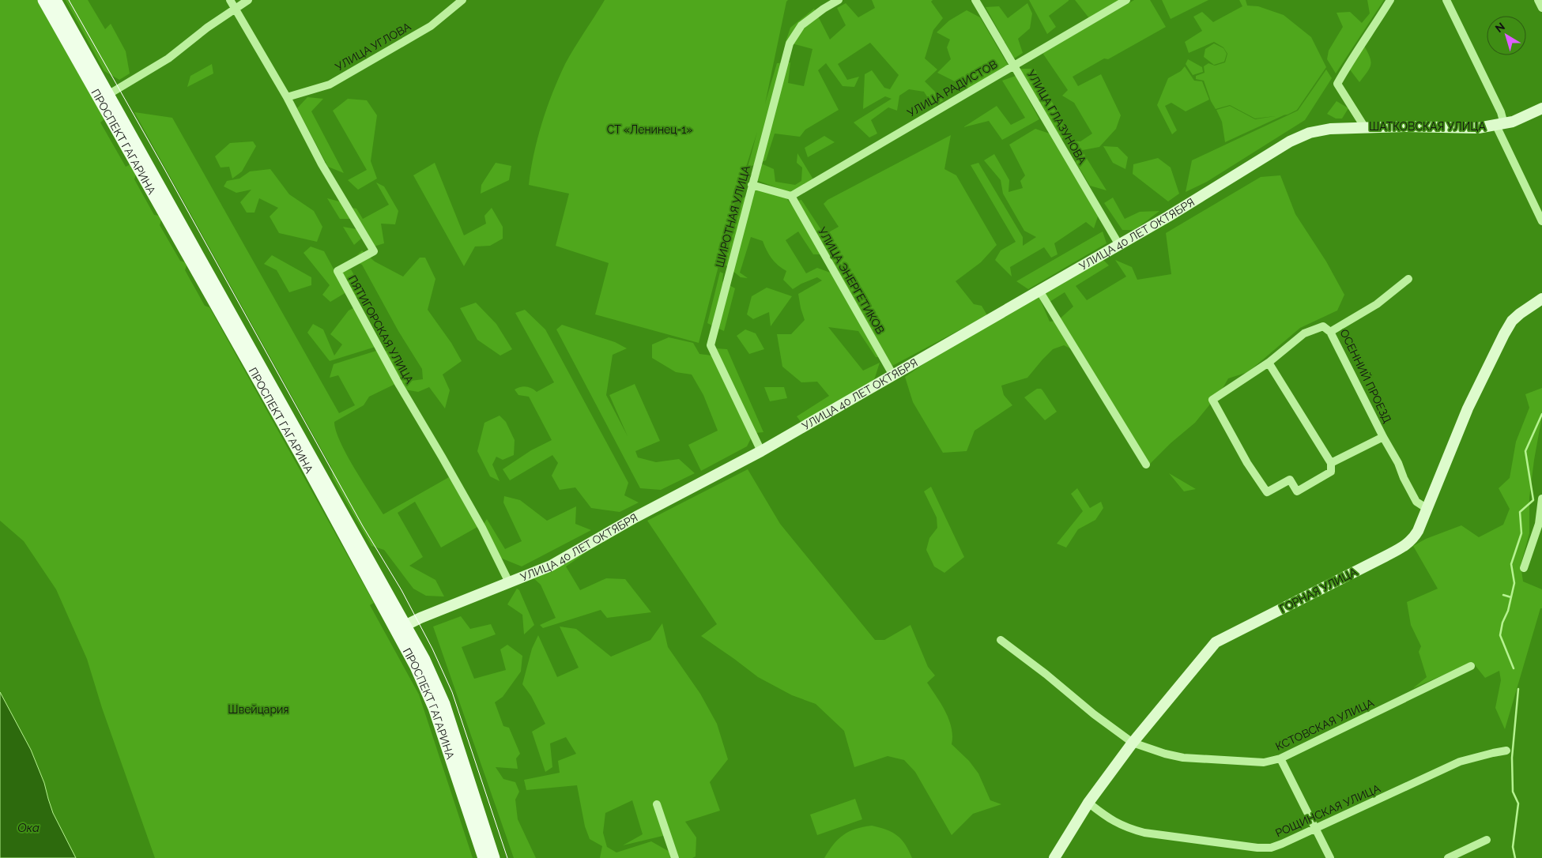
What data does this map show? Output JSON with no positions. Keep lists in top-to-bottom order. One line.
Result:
{"streets":{"main road":["ПРОСПЕКТ ГАГАРИНА"],"street":["УЛИЦА УГЛОВА","УЛИЦА РАДИСТОВ","УЛИЦА ГЛАЗУНОВА","ШАТКОВСКАЯ УЛИЦА","ШИРОТНАЯ УЛИЦА","УЛИЦА 40 ЛЕТ ОКТЯБРЯ","УЛИЦА ЭНЕРГЕТИКОВ","ПЯТИГОРСКАЯ УЛИЦА","ОСЕННИЙ ПРОЕЗД","ГОРНАЯ УЛИЦА","КСТОВСКАЯ УЛИЦА","РОЩИНСКАЯ УЛИЦА"]},"crossings":[["УЛИЦА УГЛОВА","ПЯТИГОРСКАЯ УЛИЦА"],["УЛИЦА РАДИСТОВ","УЛИЦА ГЛАЗУНОВА"],["УЛИЦА РАДИСТОВ","УЛИЦА ЭНЕРГЕТИКОВ"],["УЛИЦА ГЛАЗУНОВА","УЛИЦА 40 ЛЕТ ОКТЯБРЯ"],["ШАТКОВСКАЯ УЛИЦА","УЛИЦА 40 ЛЕТ ОКТЯБРЯ"],["ПРОСПЕКТ ГАГАРИНА","УЛИЦА 40 ЛЕТ ОКТЯБРЯ"],["ШИРОТНАЯ УЛИЦА","УЛИЦА 40 ЛЕТ ОКТЯБРЯ"],["УЛИЦА 40 ЛЕТ ОКТЯБРЯ","УЛИЦА ЭНЕРГЕТИКОВ"],["УЛИЦА 40 ЛЕТ ОКТЯБРЯ","ПЯТИГОРСКАЯ УЛИЦА"],["ОСЕННИЙ ПРОЕЗД","ГОРНАЯ УЛИЦА"],["ГОРНАЯ УЛИЦА","КСТОВСКАЯ УЛИЦА"],["ГОРНАЯ УЛИЦА","РОЩИНСКАЯ УЛИЦА"]],"water":["Ока"],"parks":["СТ «Ленинец-1»","Швейцария"],"north":"top left"}
